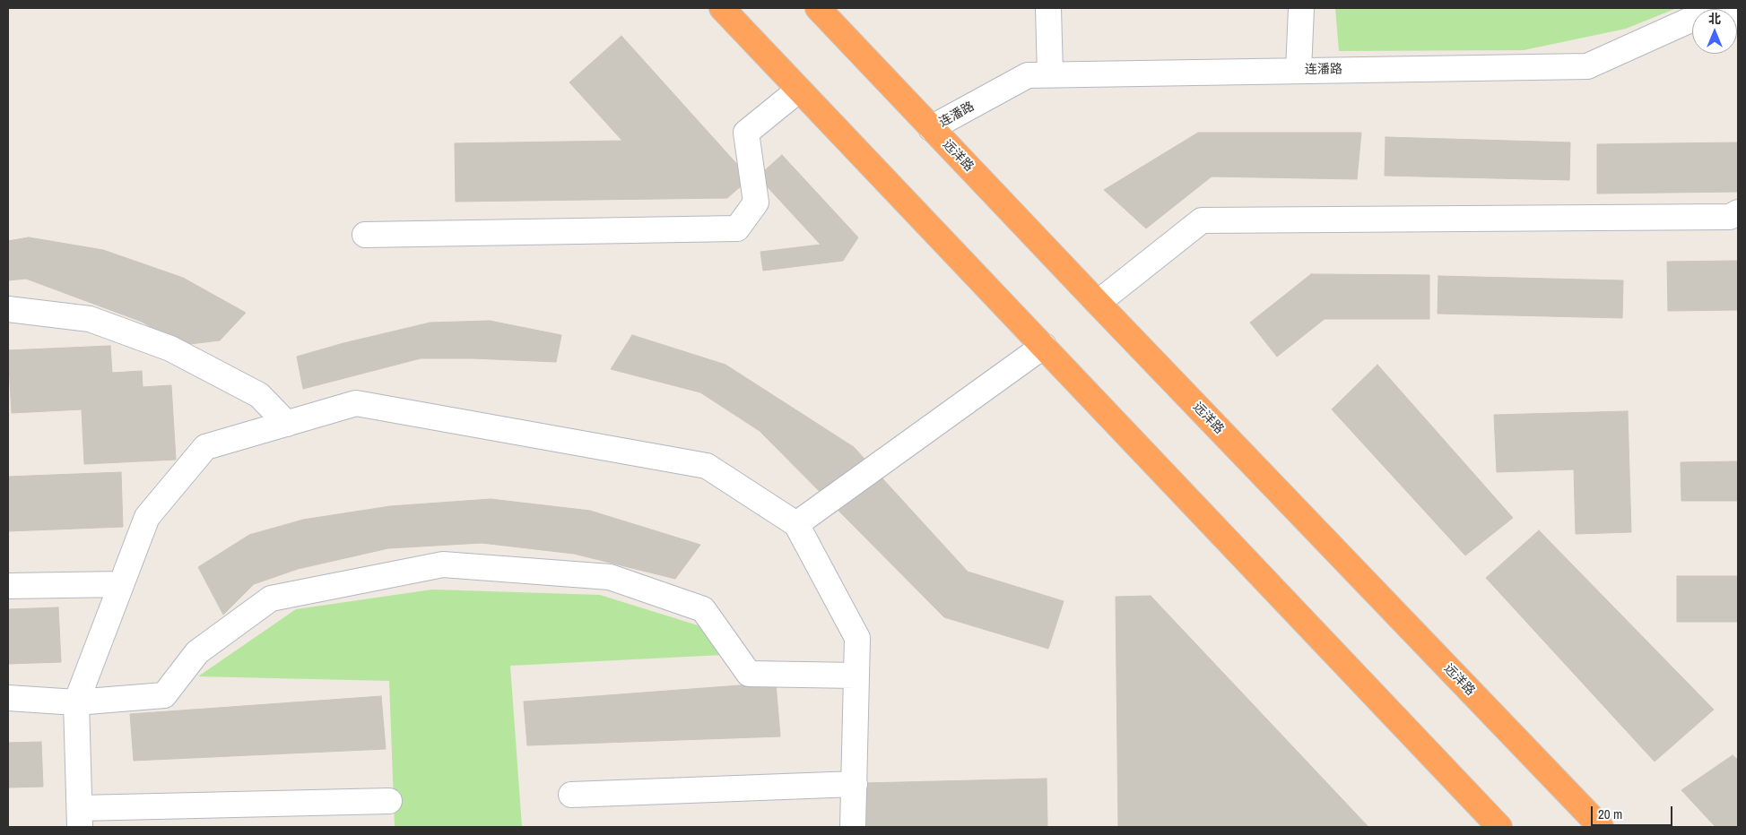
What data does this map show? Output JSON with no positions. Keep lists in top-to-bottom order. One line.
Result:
{"streets":{"highway":["远洋路"],"street":["连潘路"]},"crossings":[["连潘路","远洋路"]],"scale_bar":"20 m","north":"top"}
